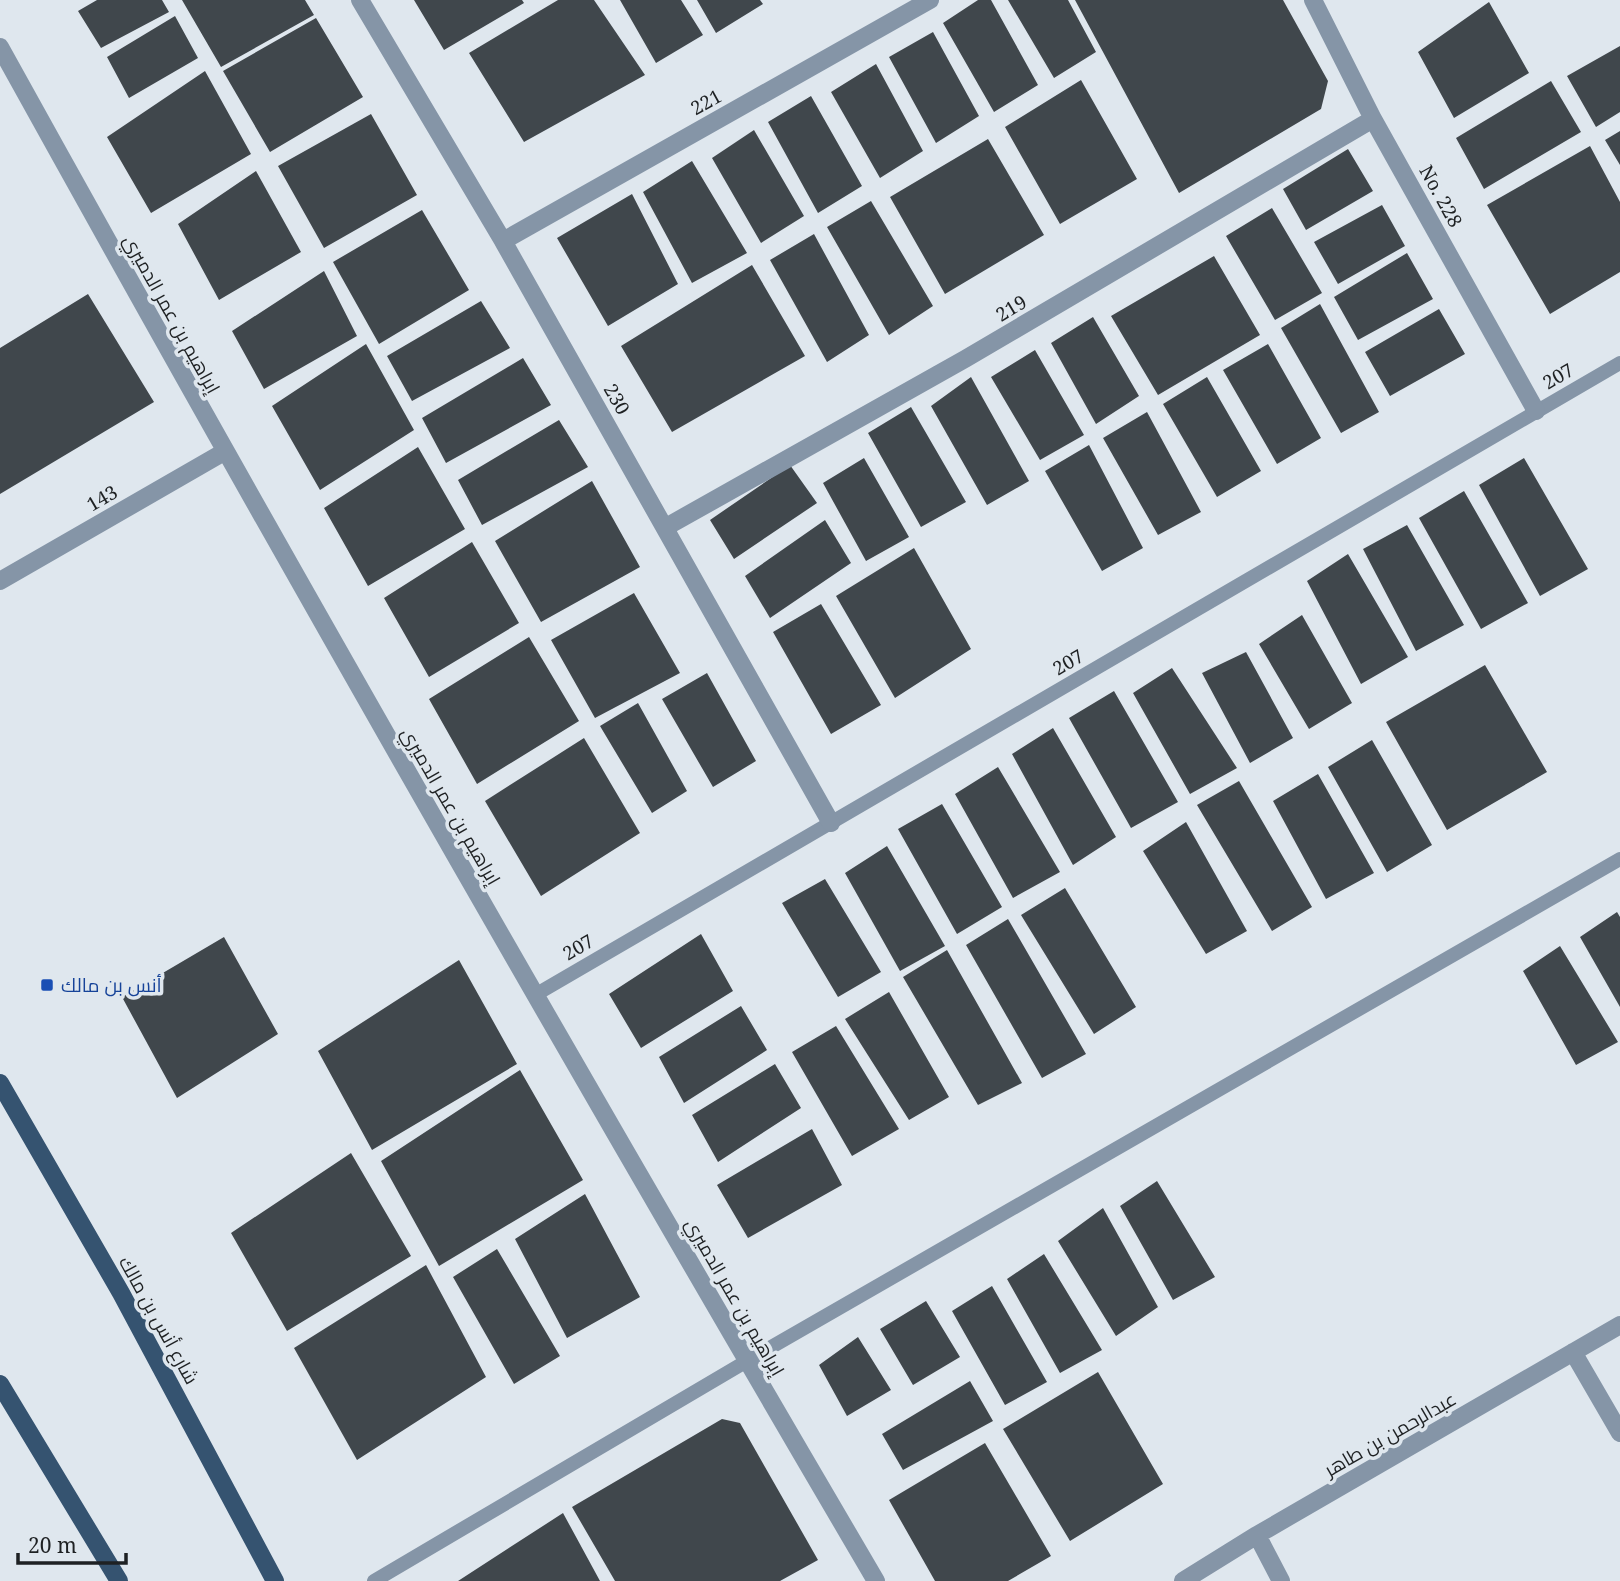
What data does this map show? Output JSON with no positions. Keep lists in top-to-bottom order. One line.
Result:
{"streets":{"main road":["شارع أنس بن مالك"],"street":["221","No. 228","219","إبراهيم بن عمر الدميري","230","143","عبدالرحمن بن طاهر"],"lane":["207"]},"crossings":[["221","230"],["No. 228","219"],["No. 228","207"],["219","230"],["إبراهيم بن عمر الدميري","207"],["إبراهيم بن عمر الدميري","143"],["207","230"]],"places":{"transit":["أنس بن مالك"]},"scale_bar":"20 m"}
